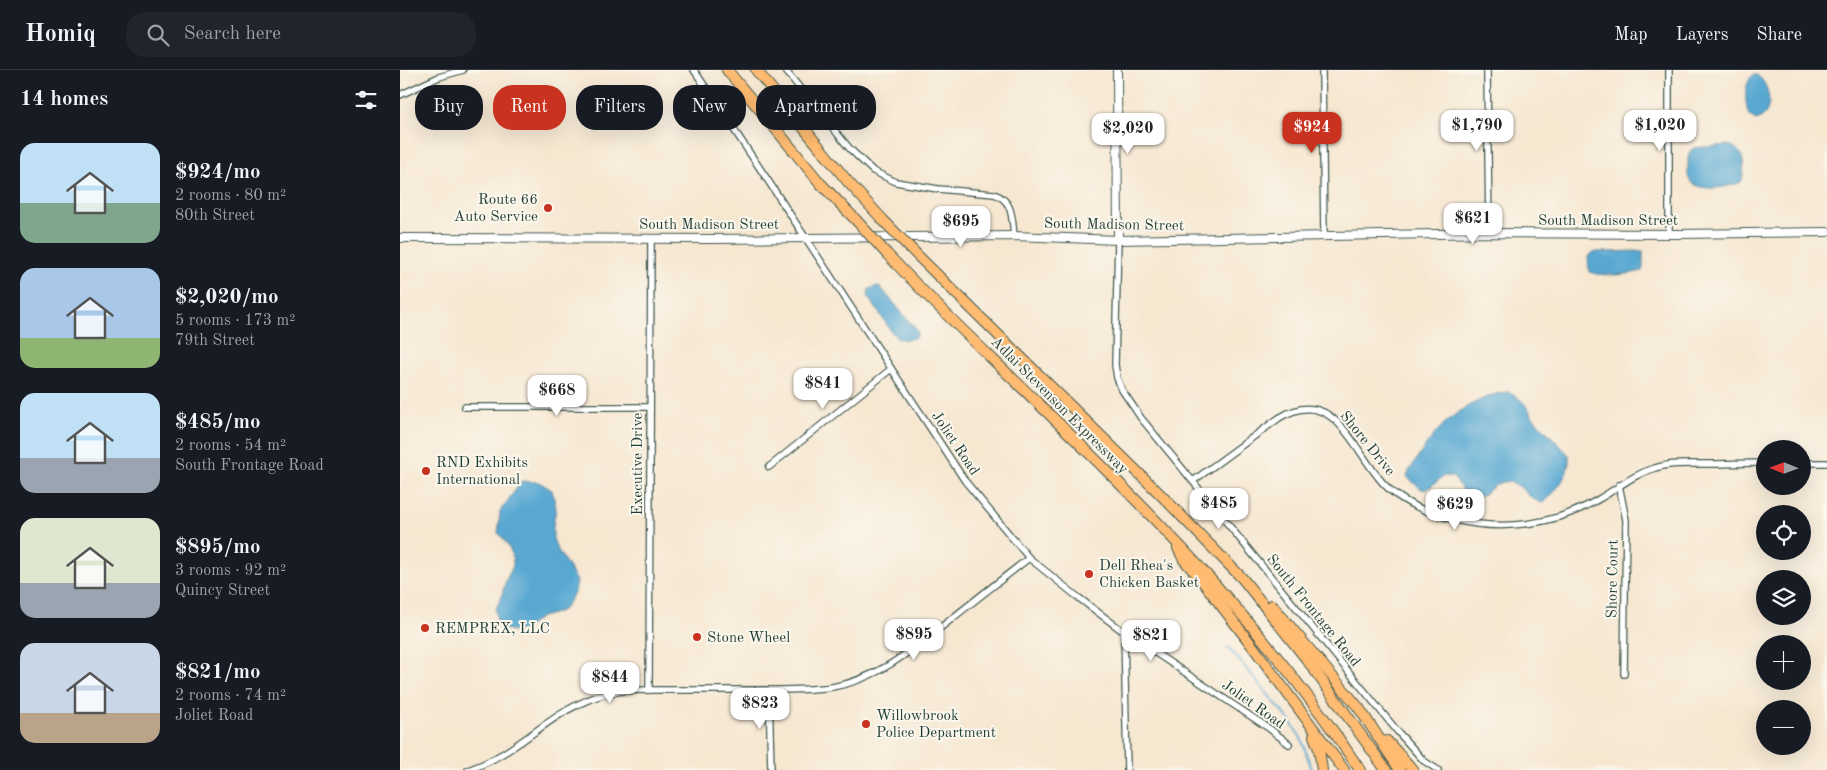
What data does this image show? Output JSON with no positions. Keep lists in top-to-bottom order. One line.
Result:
{"streets":{"highway":["Adlai Stevenson Expressway"],"street":["South Madison Street","Joliet Road","Shore Drive","Executive Drive","Shore Court","South Frontage Road"]},"crossings":[["South Madison Street","Joliet Road"],["South Madison Street","Executive Drive"],["South Madison Street","South Frontage Road"],["Shore Drive","Shore Court"],["Shore Drive","South Frontage Road"]],"places":["Route 66 Auto Service","RND Exhibits International","Dell Rhea's Chicken Basket","REMPREX, LLC","Stone Wheel","Willowbrook Police Department"],"north":"left","page":{"header":"Homiq","search":"Search here","nav":["Map","Layers","Share"],"heading":"14 homes","chip":["Buy","Rent","Filters","New","Apartment"],"price":["$1,790","$1,020","$924","$2,020","$621","$695","$841","$668","$485","$629","$895","$821","$844","$823"],"list":[{"name":"$924/mo","note":"2 rooms · 80 m² · 80th Street"},{"name":"$2,020/mo","note":"5 rooms · 173 m² · 79th Street"},{"name":"$485/mo","note":"2 rooms · 54 m² · South Frontage Road"},{"name":"$895/mo","note":"3 rooms · 92 m² · Quincy Street"},{"name":"$821/mo","note":"2 rooms · 74 m² · Joliet Road"}],"map_buttons":["+","−"]}}
